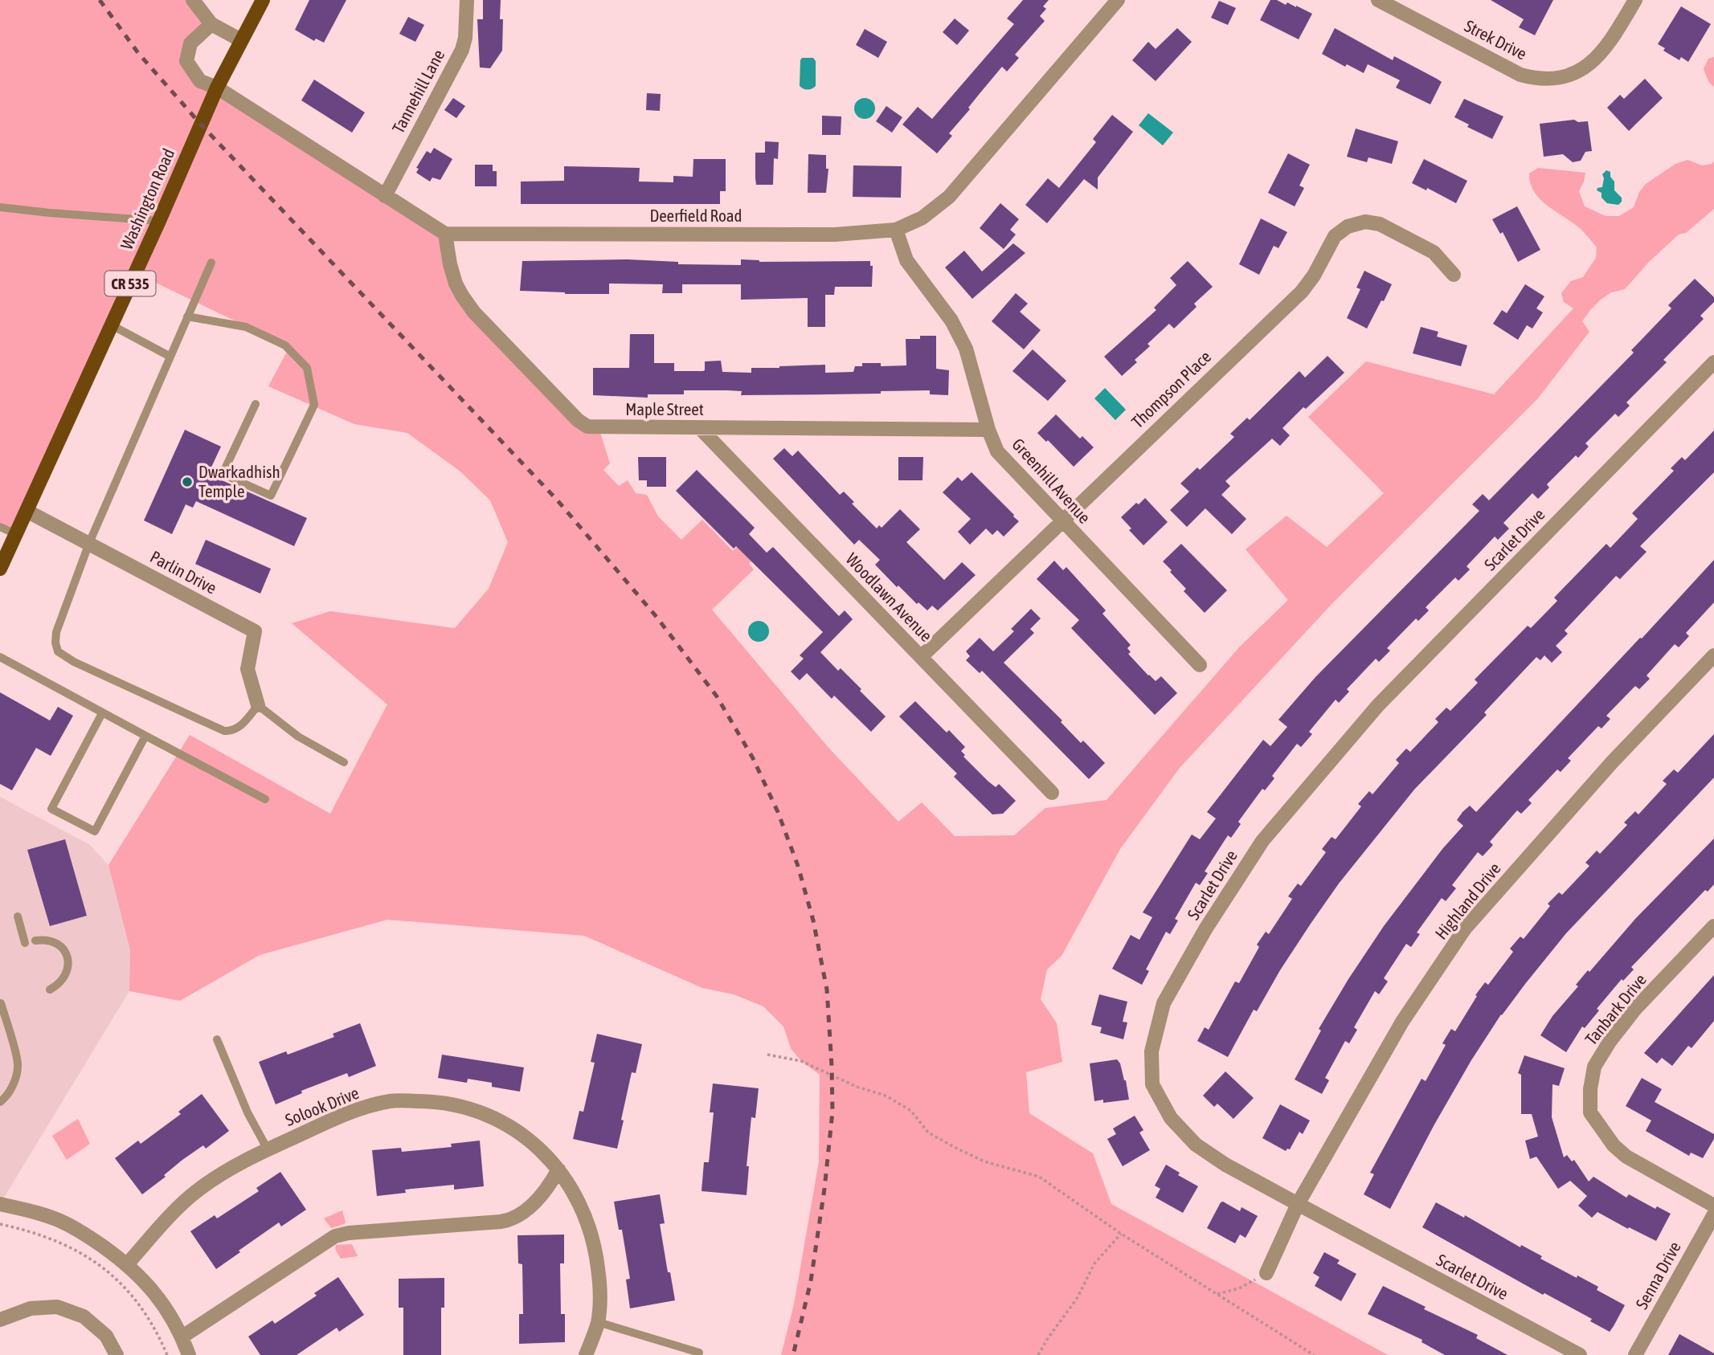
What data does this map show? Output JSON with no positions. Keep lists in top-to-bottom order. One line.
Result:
{"streets":{"main road":["Washington Road","CR 535"],"street":["Strek Drive","Tannehill Lane","Deerfield Road","Thompson Place","Maple Street","Greenhill Avenue","Scarlet Drive","Parlin Drive","Woodlawn Avenue","Highland Drive","Tanbark Drive","Solook Drive","Senna Drive"]},"crossings":[["Washington Road","Parlin Drive"],["Deerfield Road","Maple Street"],["Deerfield Road","Greenhill Avenue"],["Thompson Place","Greenhill Avenue"],["Thompson Place","Woodlawn Avenue"],["Maple Street","Greenhill Avenue"],["Maple Street","Woodlawn Avenue"],["Scarlet Drive","Highland Drive"]],"places":["Dwarkadhish Temple"]}
